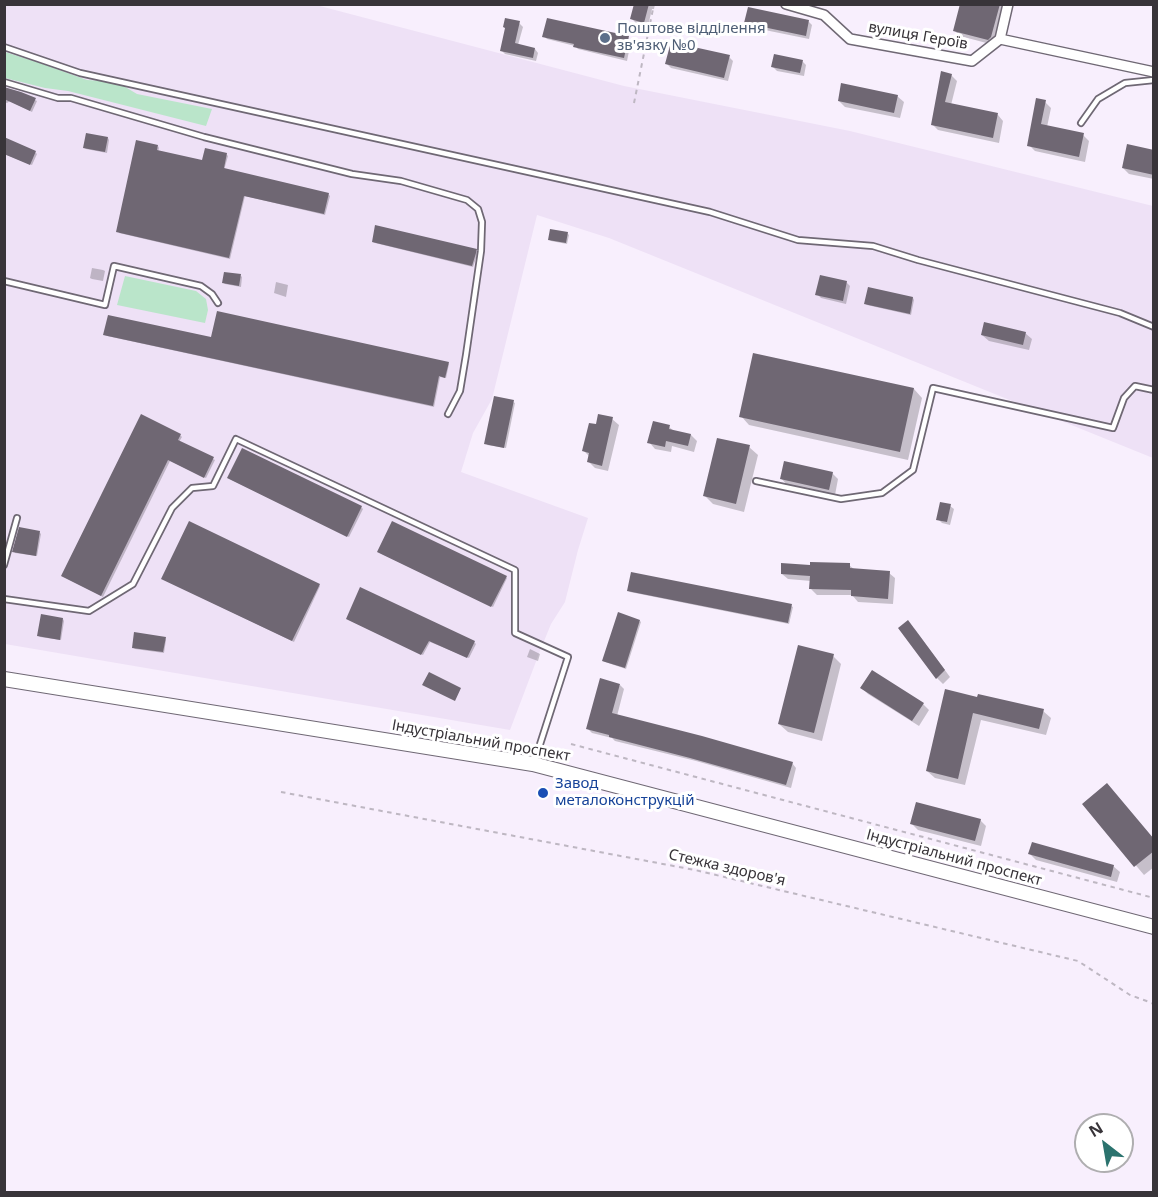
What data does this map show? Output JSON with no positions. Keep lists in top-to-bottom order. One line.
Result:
{"streets":{"street":["вулиця Героїв","Індустріальний проспект"],"path":["Стежка здоров'я"]},"places":["Поштове відділення зв'язку №0","Завод металоконструкцій"],"north":"top left"}
